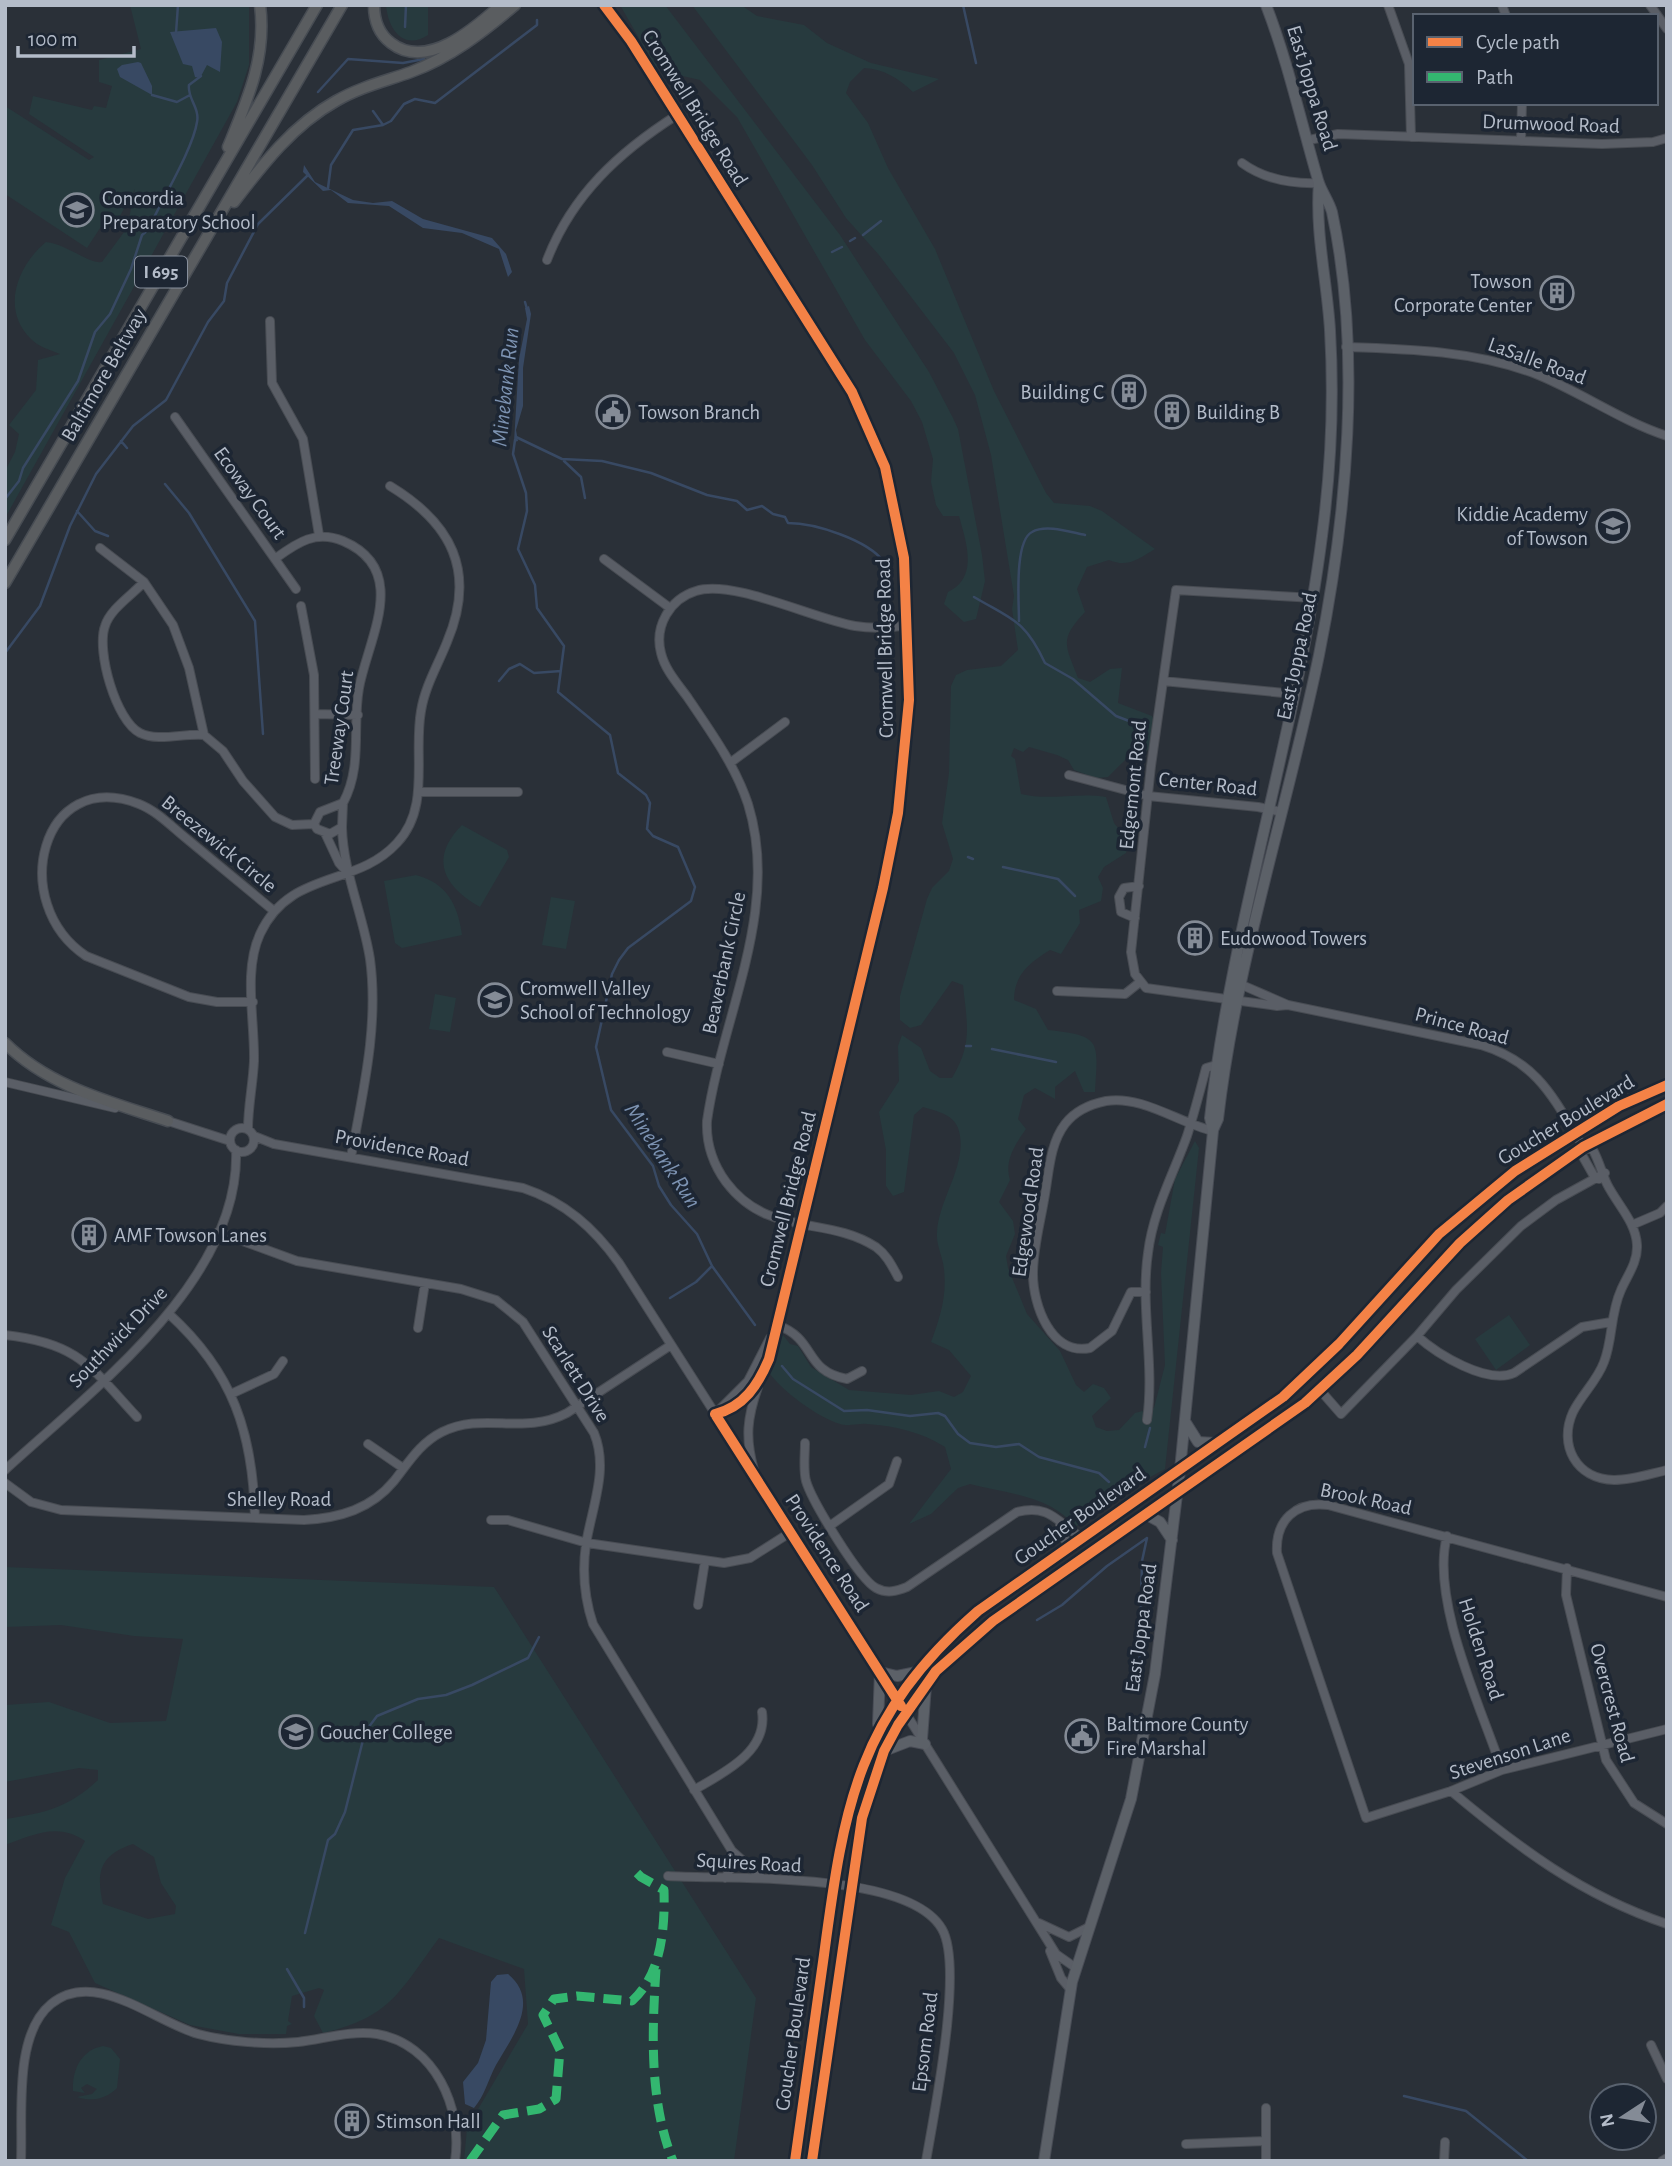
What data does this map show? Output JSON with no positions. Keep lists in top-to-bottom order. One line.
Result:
{"streets":{"highway":["I 695","Baltimore Beltway"],"main road":["East Joppa Road","Goucher Boulevard"],"street":["Cromwell Bridge Road","Drumwood Road","LaSalle Road","Ecoway Court","Treeway Court","Center Road","Edgemont Road","Breezewick Circle","Beaverbank Circle","Prince Road","Providence Road","Edgewood Road","Southwick Drive","Scarlett Drive","Shelley Road","Brook Road","Holden Road","Overcrest Road","Stevenson Lane","Squires Road","Epsom Road"]},"crossings":[["East Joppa Road","Drumwood Road"],["East Joppa Road","LaSalle Road"],["East Joppa Road","Center Road"],["East Joppa Road","Edgemont Road"],["East Joppa Road","Prince Road"],["East Joppa Road","Goucher Boulevard"],["East Joppa Road","Providence Road"],["East Joppa Road","Edgewood Road"],["Cromwell Bridge Road","Beaverbank Circle"],["Cromwell Bridge Road","Providence Road"],["Center Road","Edgemont Road"],["Edgemont Road","Prince Road"],["Prince Road","Goucher Boulevard"],["Goucher Boulevard","Providence Road"],["Goucher Boulevard","Squires Road"],["Providence Road","Shelley Road"],["Southwick Drive","Scarlett Drive"],["Scarlett Drive","Shelley Road"],["Scarlett Drive","Squires Road"],["Brook Road","Holden Road"],["Brook Road","Overcrest Road"],["Brook Road","Stevenson Lane"],["Holden Road","Stevenson Lane"],["Overcrest Road","Stevenson Lane"],["Squires Road","Epsom Road"]],"water":["Minebank Run"],"places":{"school or university":["Concordia Preparatory School","Kiddie Academy of Towson","Cromwell Valley School of Technology","Goucher College"],"building":["Towson Corporate Center","Building C","Building B","Eudowood Towers","AMF Towson Lanes","Stimson Hall"],"public building":["Towson Branch","Baltimore County Fire Marshal"]},"legend":["Cycle path","Path"],"scale_bar":"100 m","north":"left"}
